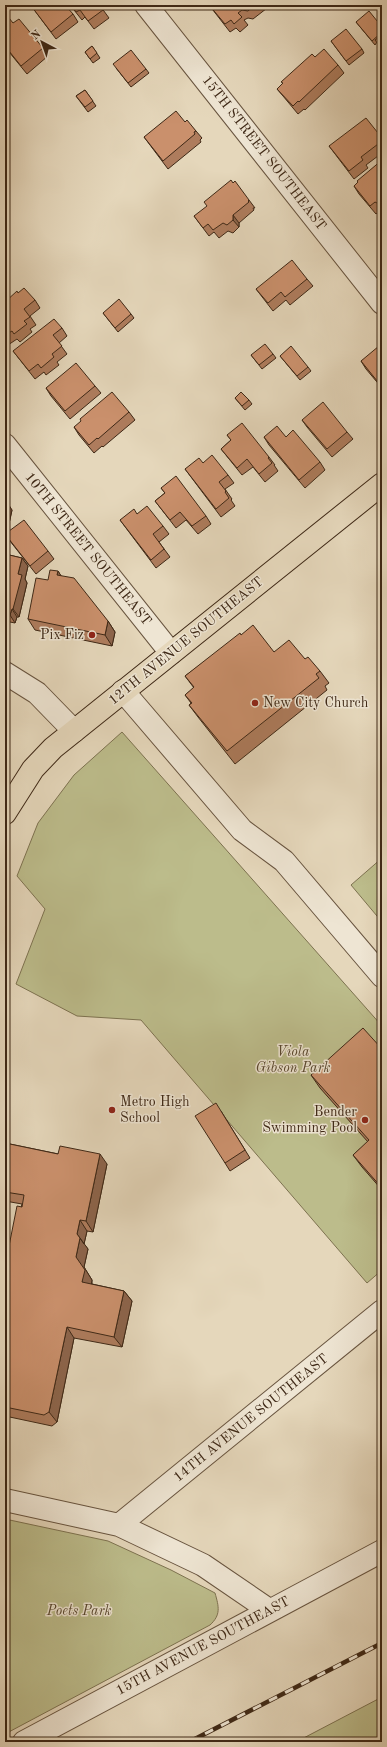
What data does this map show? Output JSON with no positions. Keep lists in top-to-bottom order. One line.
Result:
{"streets":{"main road":["12TH AVENUE SOUTHEAST"],"street":["15TH STREET SOUTHEAST","10TH STREET SOUTHEAST","14TH AVENUE SOUTHEAST","15TH AVENUE SOUTHEAST"]},"crossings":[["10TH STREET SOUTHEAST","12TH AVENUE SOUTHEAST"]],"parks":["Viola Gibson Park","Poets Park"],"places":["Pix Fiz","New City Church","Metro High School","Bender Swimming Pool"],"north":"top left"}
